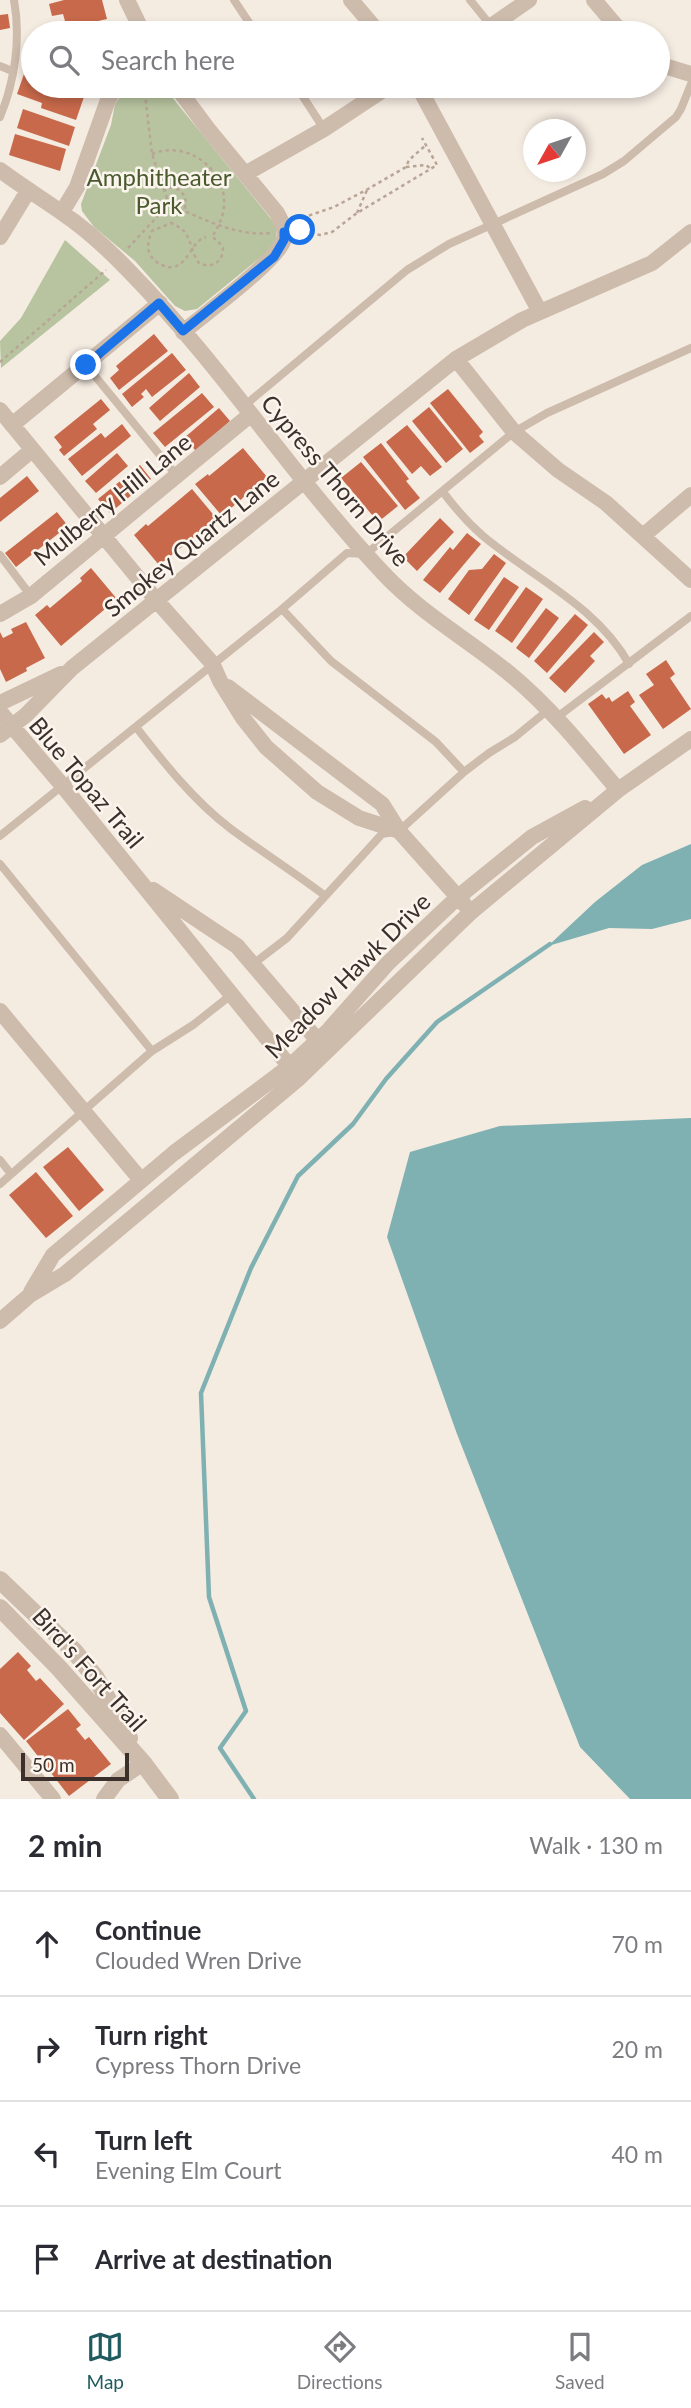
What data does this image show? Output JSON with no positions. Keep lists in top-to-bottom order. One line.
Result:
{"streets":{"street":["Cypress Thorn Drive","Mulberry Hill Lane","Smokey Quartz Lane","Blue Topaz Trail","Meadow Hawk Drive","Bird's Fort Trail"]},"crossings":[["Cypress Thorn Drive","Mulberry Hill Lane"],["Cypress Thorn Drive","Smokey Quartz Lane"],["Cypress Thorn Drive","Meadow Hawk Drive"],["Smokey Quartz Lane","Blue Topaz Trail"],["Blue Topaz Trail","Meadow Hawk Drive"]],"parks":["Amphitheater Park"],"scale_bar":"50 m","north":"bottom left","page":{"search":"Search here","scale":"50 m","heading":["2 min","Walk · 130 m"],"list":[["Continue","Clouded Wren Drive","70 m"],["Turn right","Cypress Thorn Drive","20 m"],["Turn left","Evening Elm Court","40 m"],"Arrive at destination"],"nav":["Map","Directions","Saved"]}}
